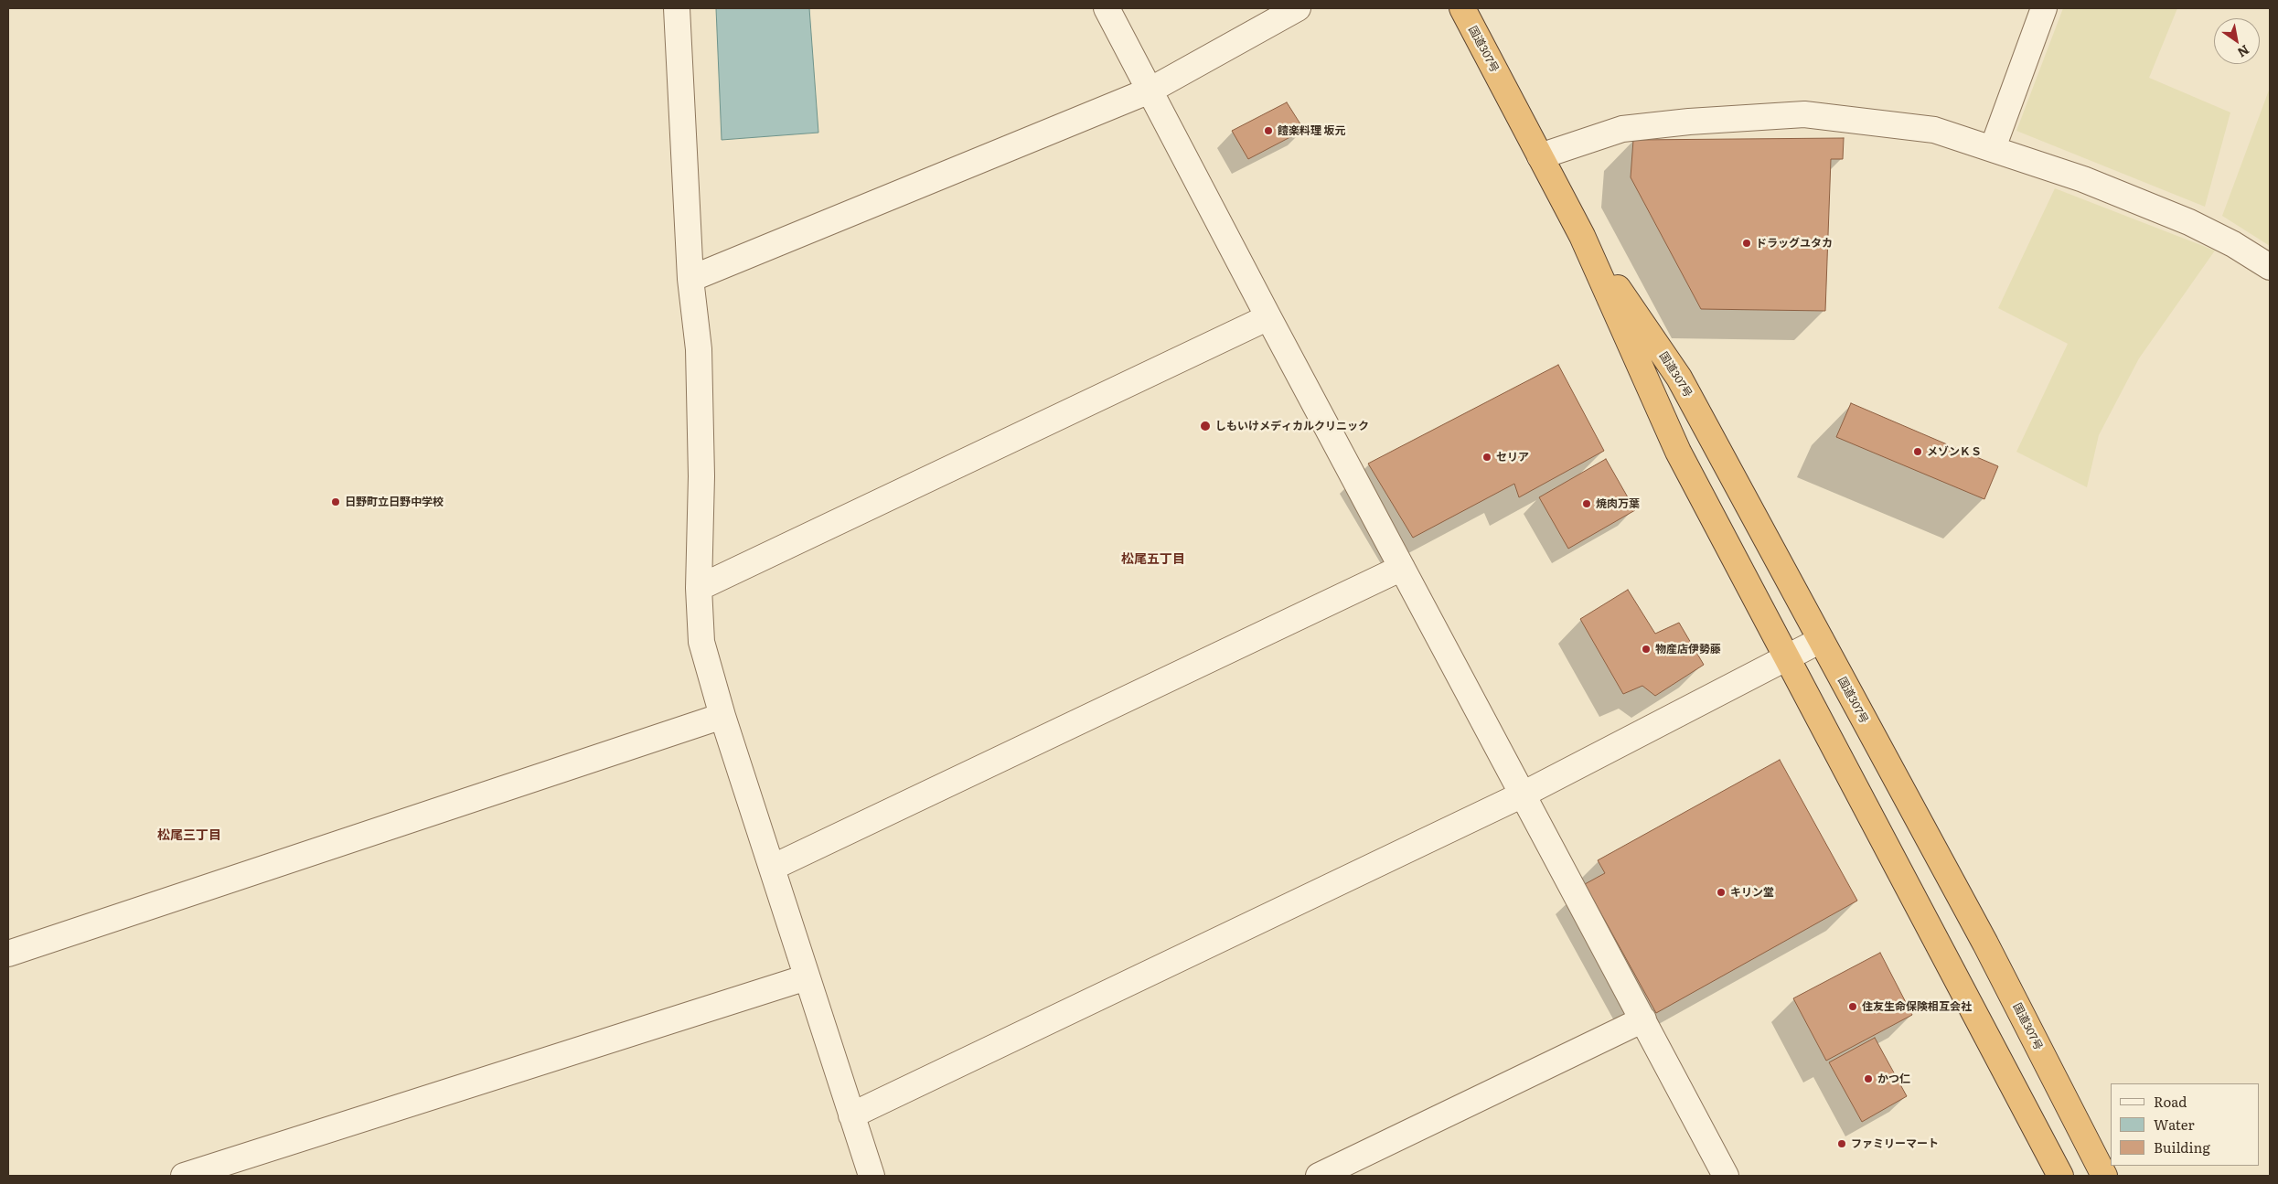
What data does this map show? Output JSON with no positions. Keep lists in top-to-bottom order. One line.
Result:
{"streets":{"highway":["国道307号"]},"districts":["松尾五丁目","松尾三丁目"],"places":["饐楽料理 坂元","ドラッグユタカ","しもいけメディカルクリニック","メゾンＫＳ","セリア","日野町立日野中学校","焼肉万葉","物産店伊勢藤","キリン堂","住友生命保険相互会社","かつ仁","ファミリーマート"],"legend":["Road","Water","Building"],"north":"bottom right"}
